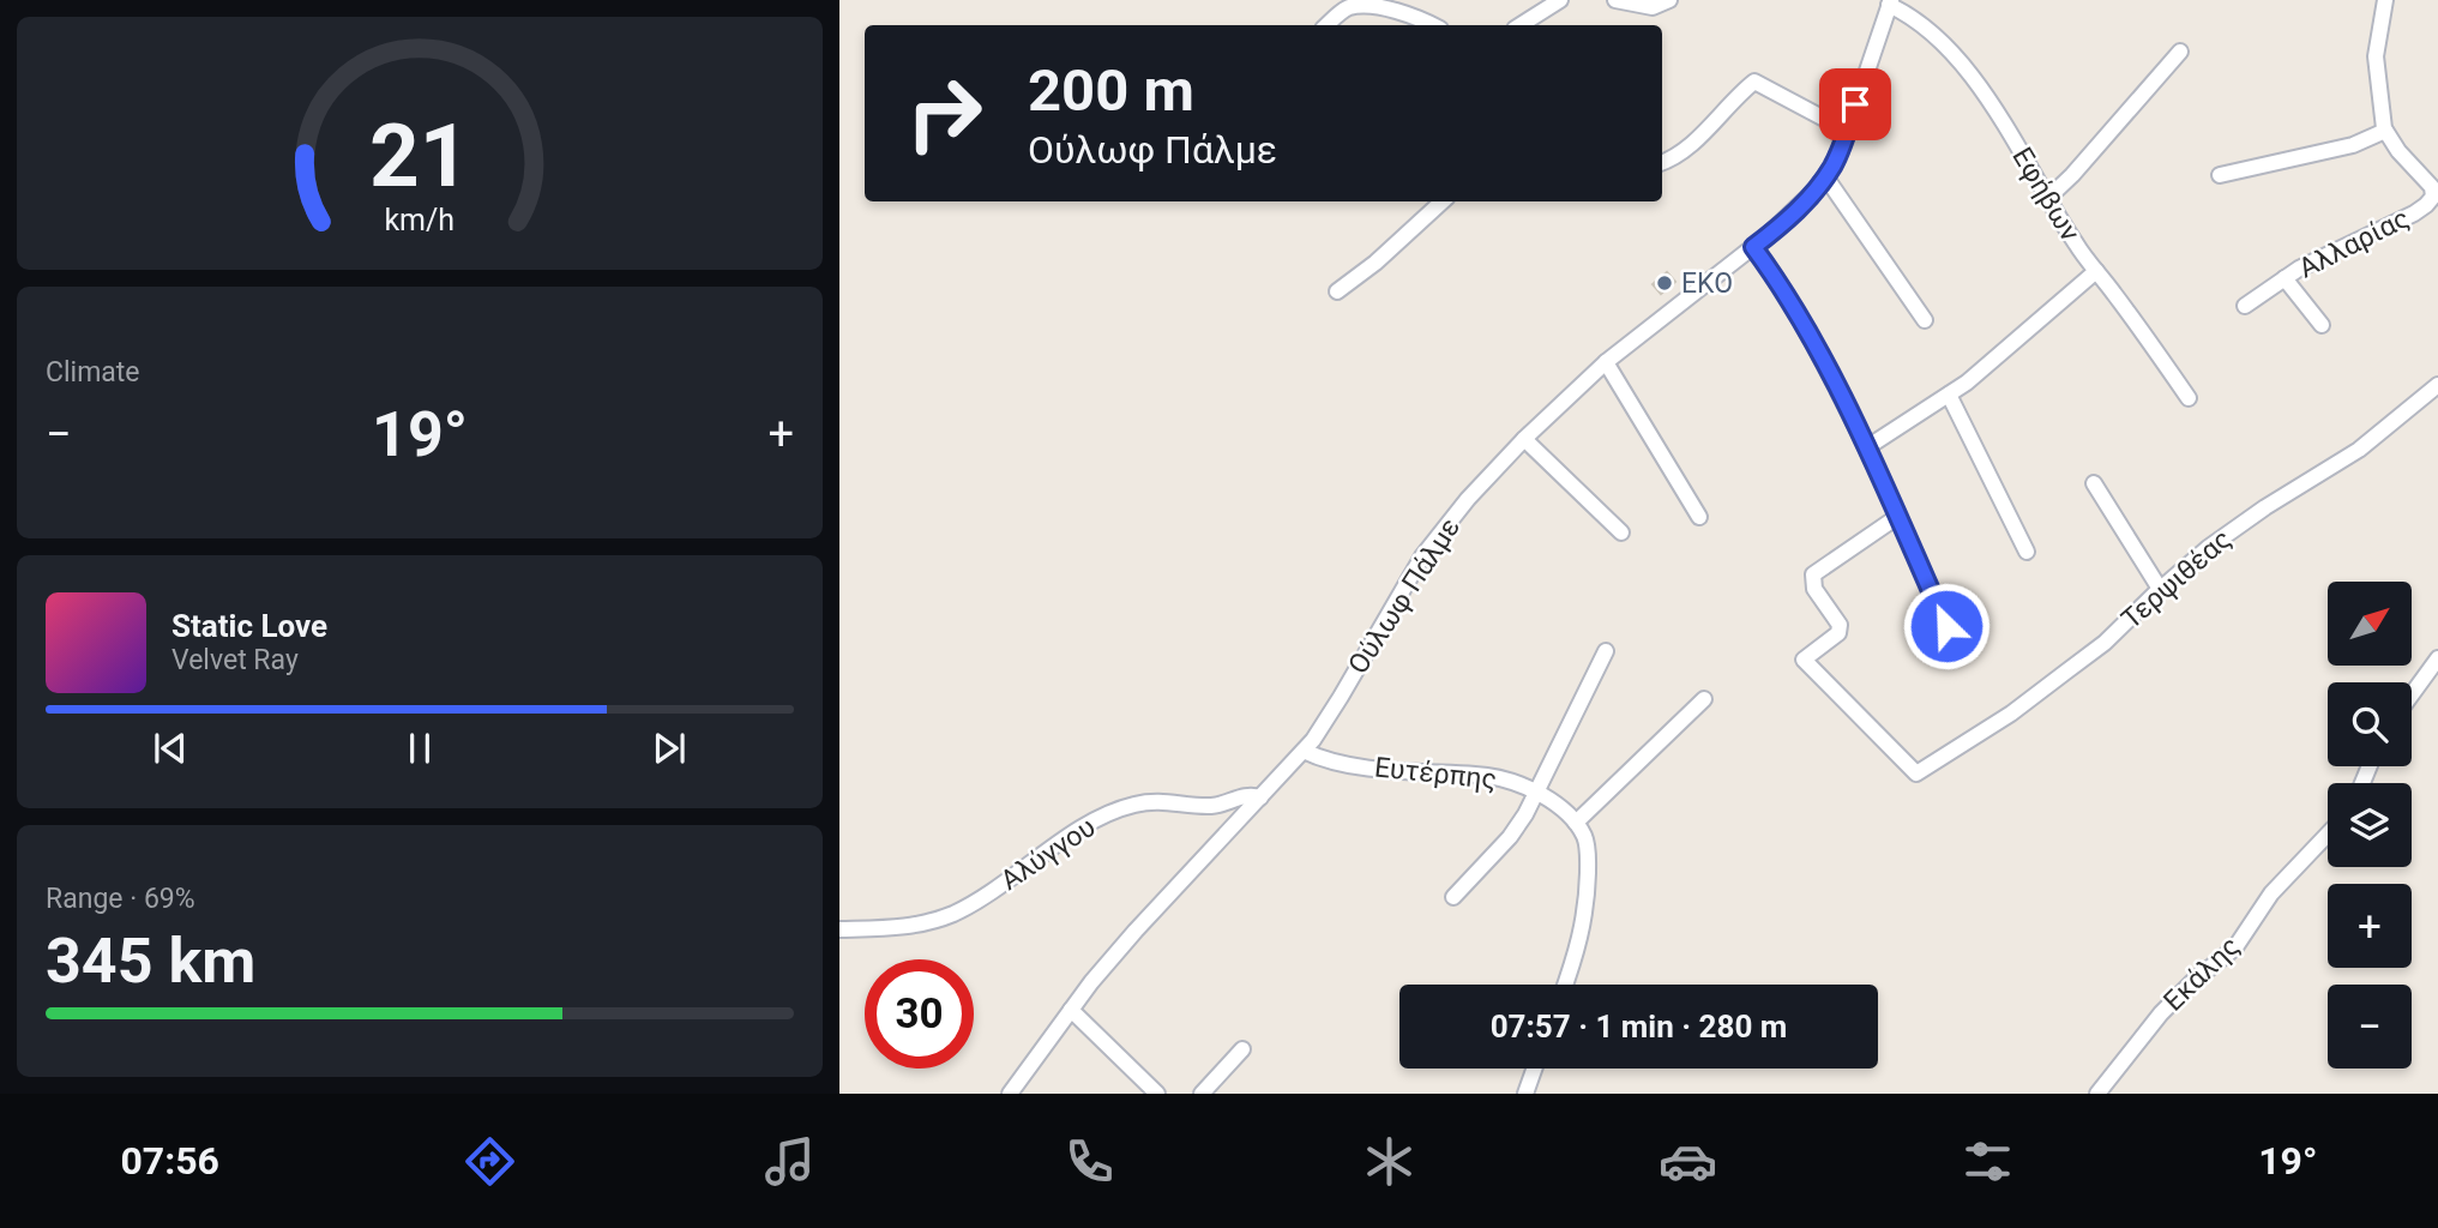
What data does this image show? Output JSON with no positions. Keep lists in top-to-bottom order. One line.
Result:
{"streets":{"street":["Εφήβων","Αλλαρίας","Τερψιθέας","Ούλωφ Πάλμε","Ευτέρπης","Αλύγγου","Εκάλης"]},"crossings":[["Εφήβων","Ούλωφ Πάλμε"],["Ούλωφ Πάλμε","Ευτέρπης"],["Ούλωφ Πάλμε","Αλύγγου"]],"places":["EKO"],"north":"top right","page":{"turn":["200 m","Ούλωφ Πάλμε"],"tile":["Climate",["Range · 69%","345 km"]],"heat":["−","19°","+"],"map_buttons":["+","−"],"song":["Static Love","Velvet Ray"],"limit":"30","trip":"07:57 · 1 min · 280 m","tabs":["07:56","19°"],"gauge":["21","km/h"]}}
